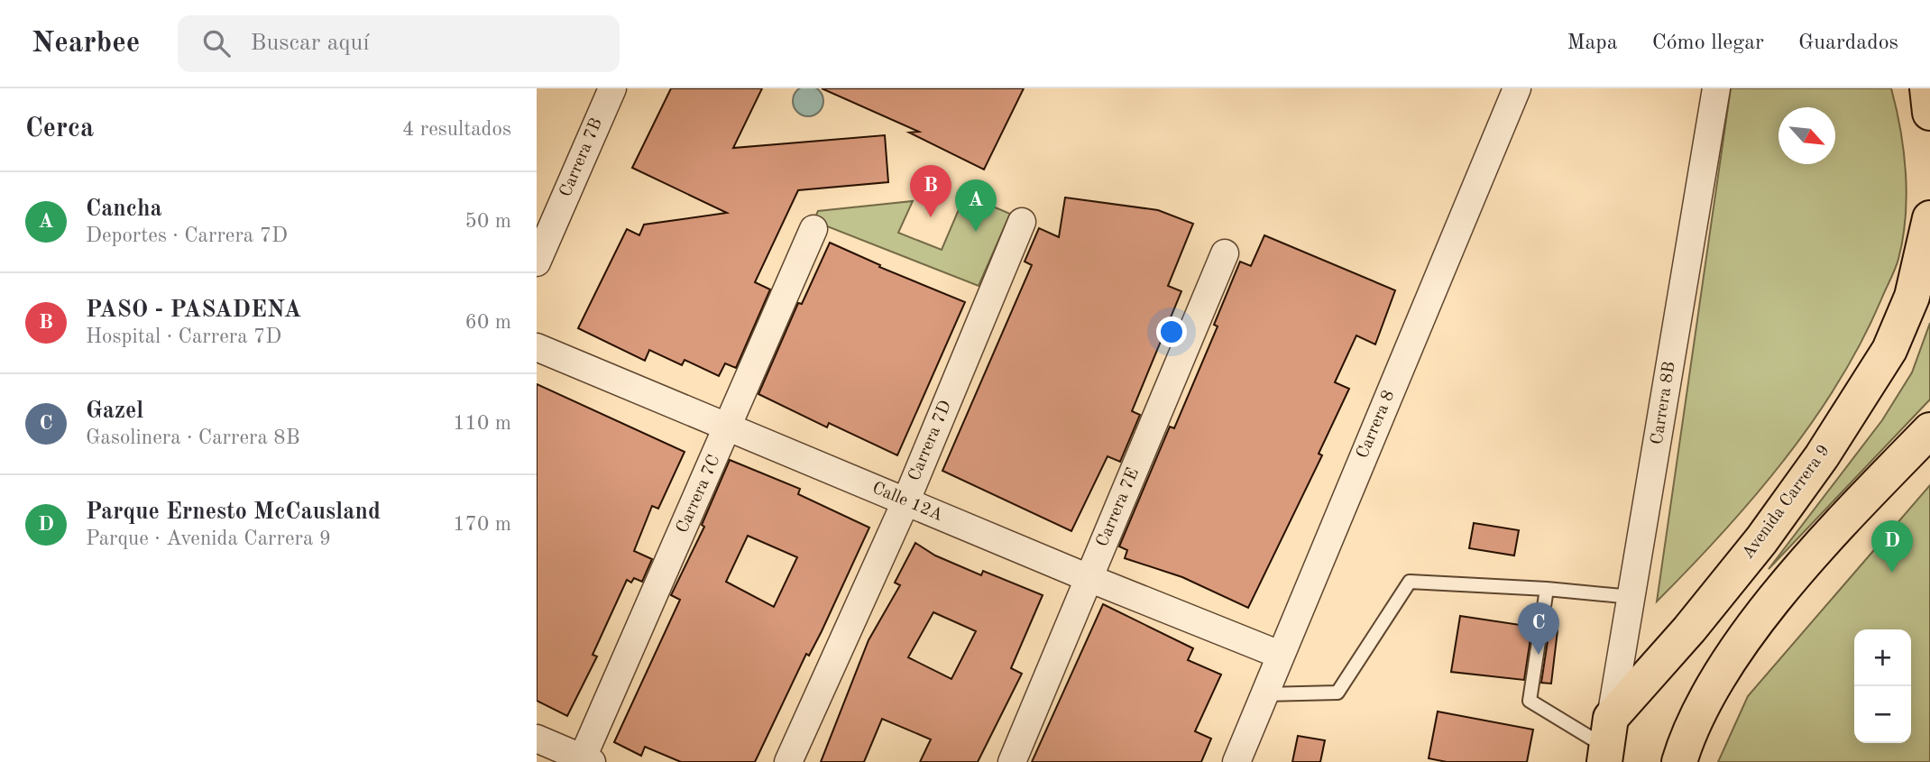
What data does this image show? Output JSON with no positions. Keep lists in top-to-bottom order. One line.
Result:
{"streets":{"highway":["Avenida Carrera 9"],"street":["Carrera 7B","Carrera 8B","Carrera 8","Carrera 7D","Carrera 7C","Calle 12A","Carrera 7E"]},"crossings":[["Carrera 8B","Avenida Carrera 9"],["Carrera 8","Calle 12A"],["Carrera 7D","Calle 12A"],["Carrera 7C","Calle 12A"],["Calle 12A","Carrera 7E"]],"north":"bottom right","page":{"header":"Nearbee","search":"Buscar aquí","nav":["Mapa","Cómo llegar","Guardados"],"heading":["Cerca","4 resultados"],"pins":["B","A","D","C"],"list":[{"mark":"A","name":"Cancha","note":"Deportes · Carrera 7D","value":"50 m"},{"mark":"B","name":"PASO - PASADENA","note":"Hospital · Carrera 7D","value":"60 m"},{"mark":"C","name":"Gazel","note":"Gasolinera · Carrera 8B","value":"110 m"},{"mark":"D","name":"Parque Ernesto McCausland","note":"Parque · Avenida Carrera 9","value":"170 m"}],"map_buttons":["+","−"]}}
